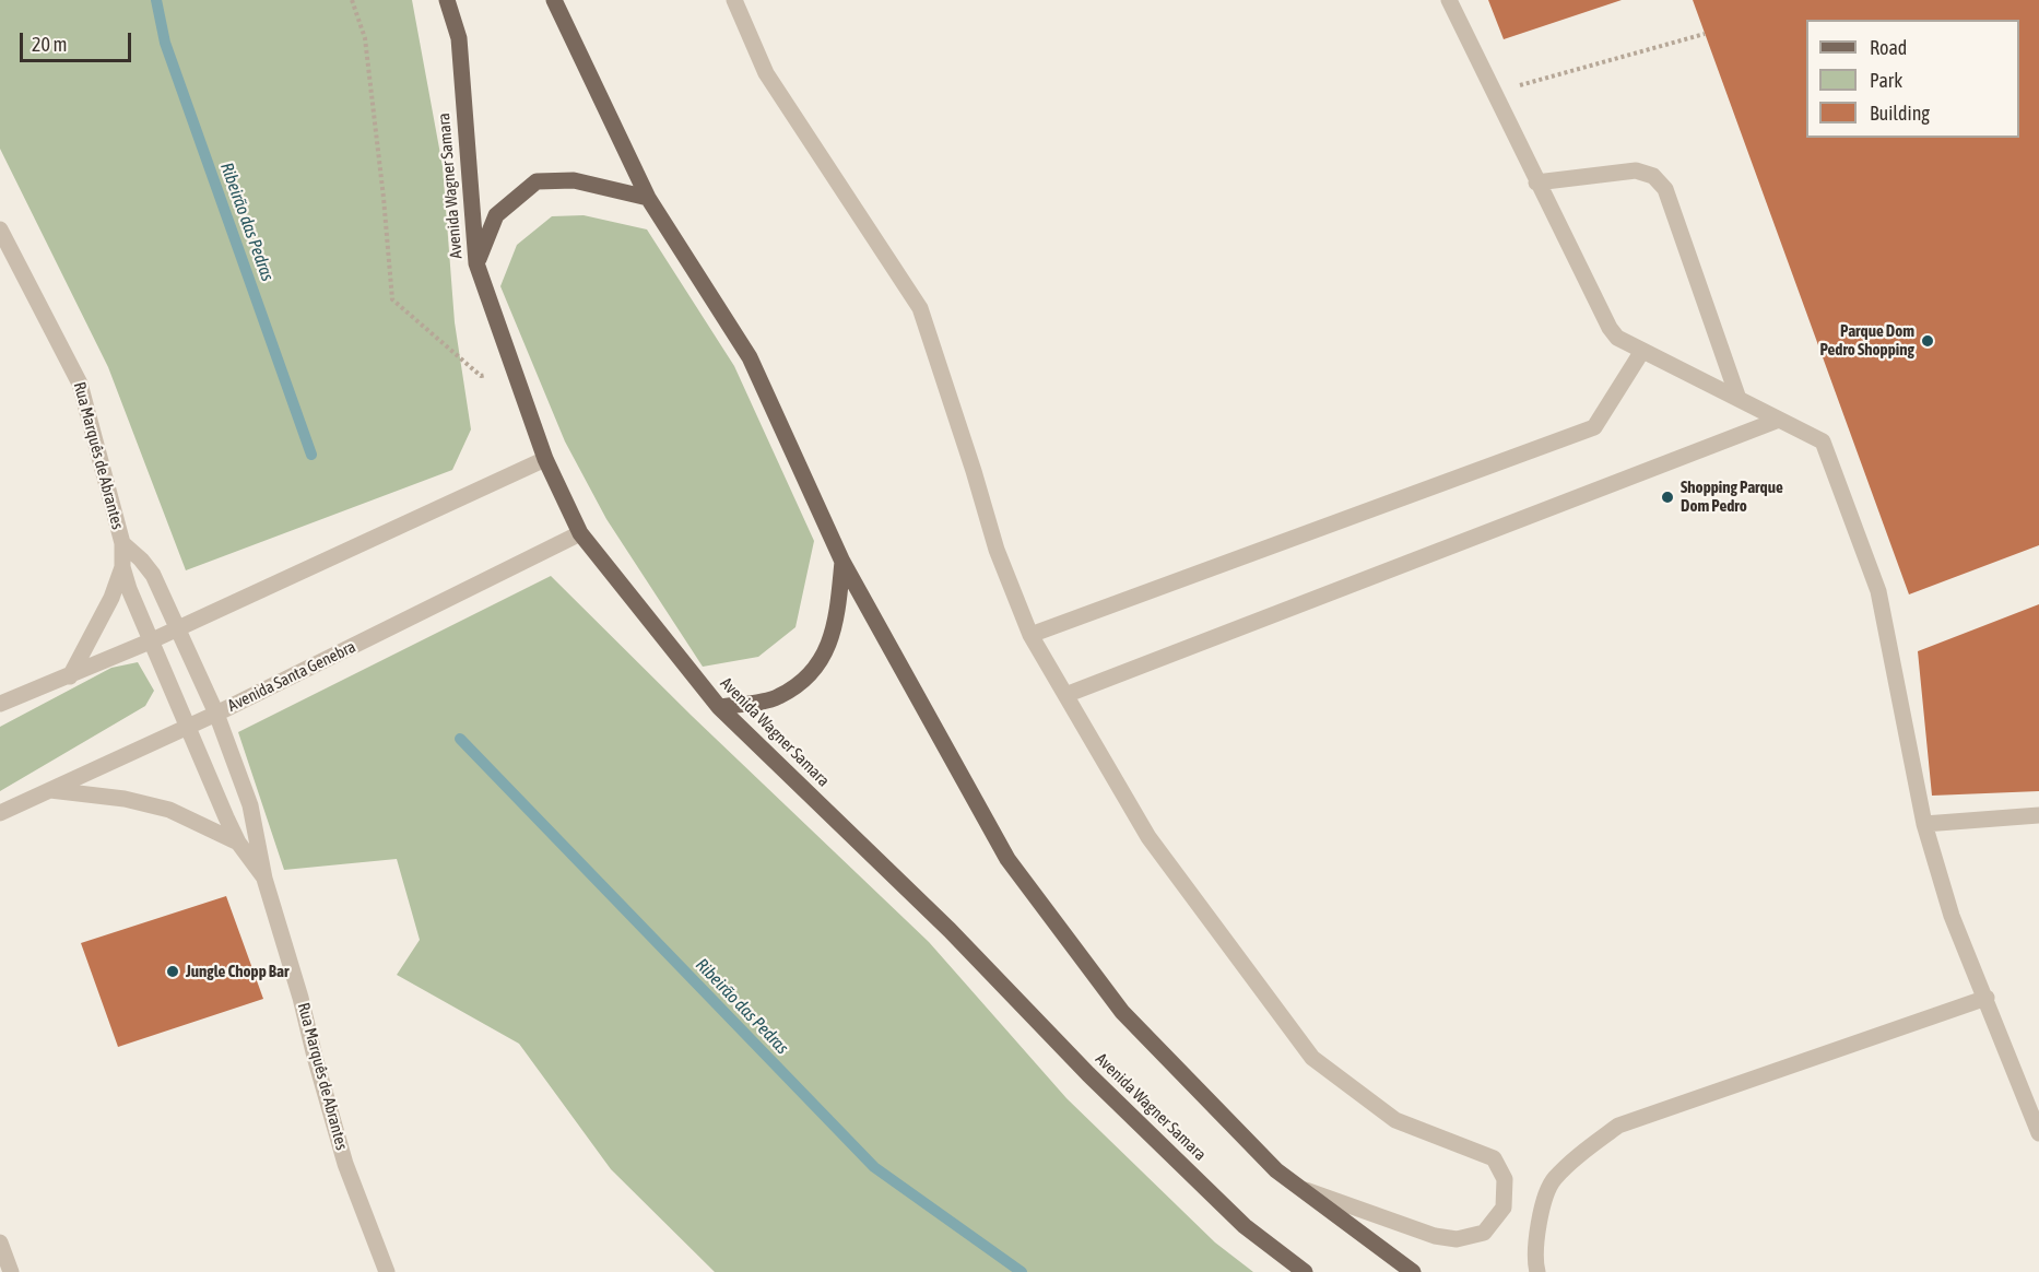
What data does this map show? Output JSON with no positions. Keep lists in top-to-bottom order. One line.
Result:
{"streets":{"main road":["Avenida Wagner Samara"],"street":["Rua Marquês de Abrantes","Avenida Santa Genebra"]},"crossings":[["Avenida Wagner Samara","Avenida Santa Genebra"],["Rua Marquês de Abrantes","Avenida Santa Genebra"]],"water":["Ribeirão das Pedras"],"places":["Parque Dom Pedro Shopping","Shopping Parque Dom Pedro","Jungle Chopp Bar"],"legend":["Road","Park","Building"],"scale_bar":"20 m"}
